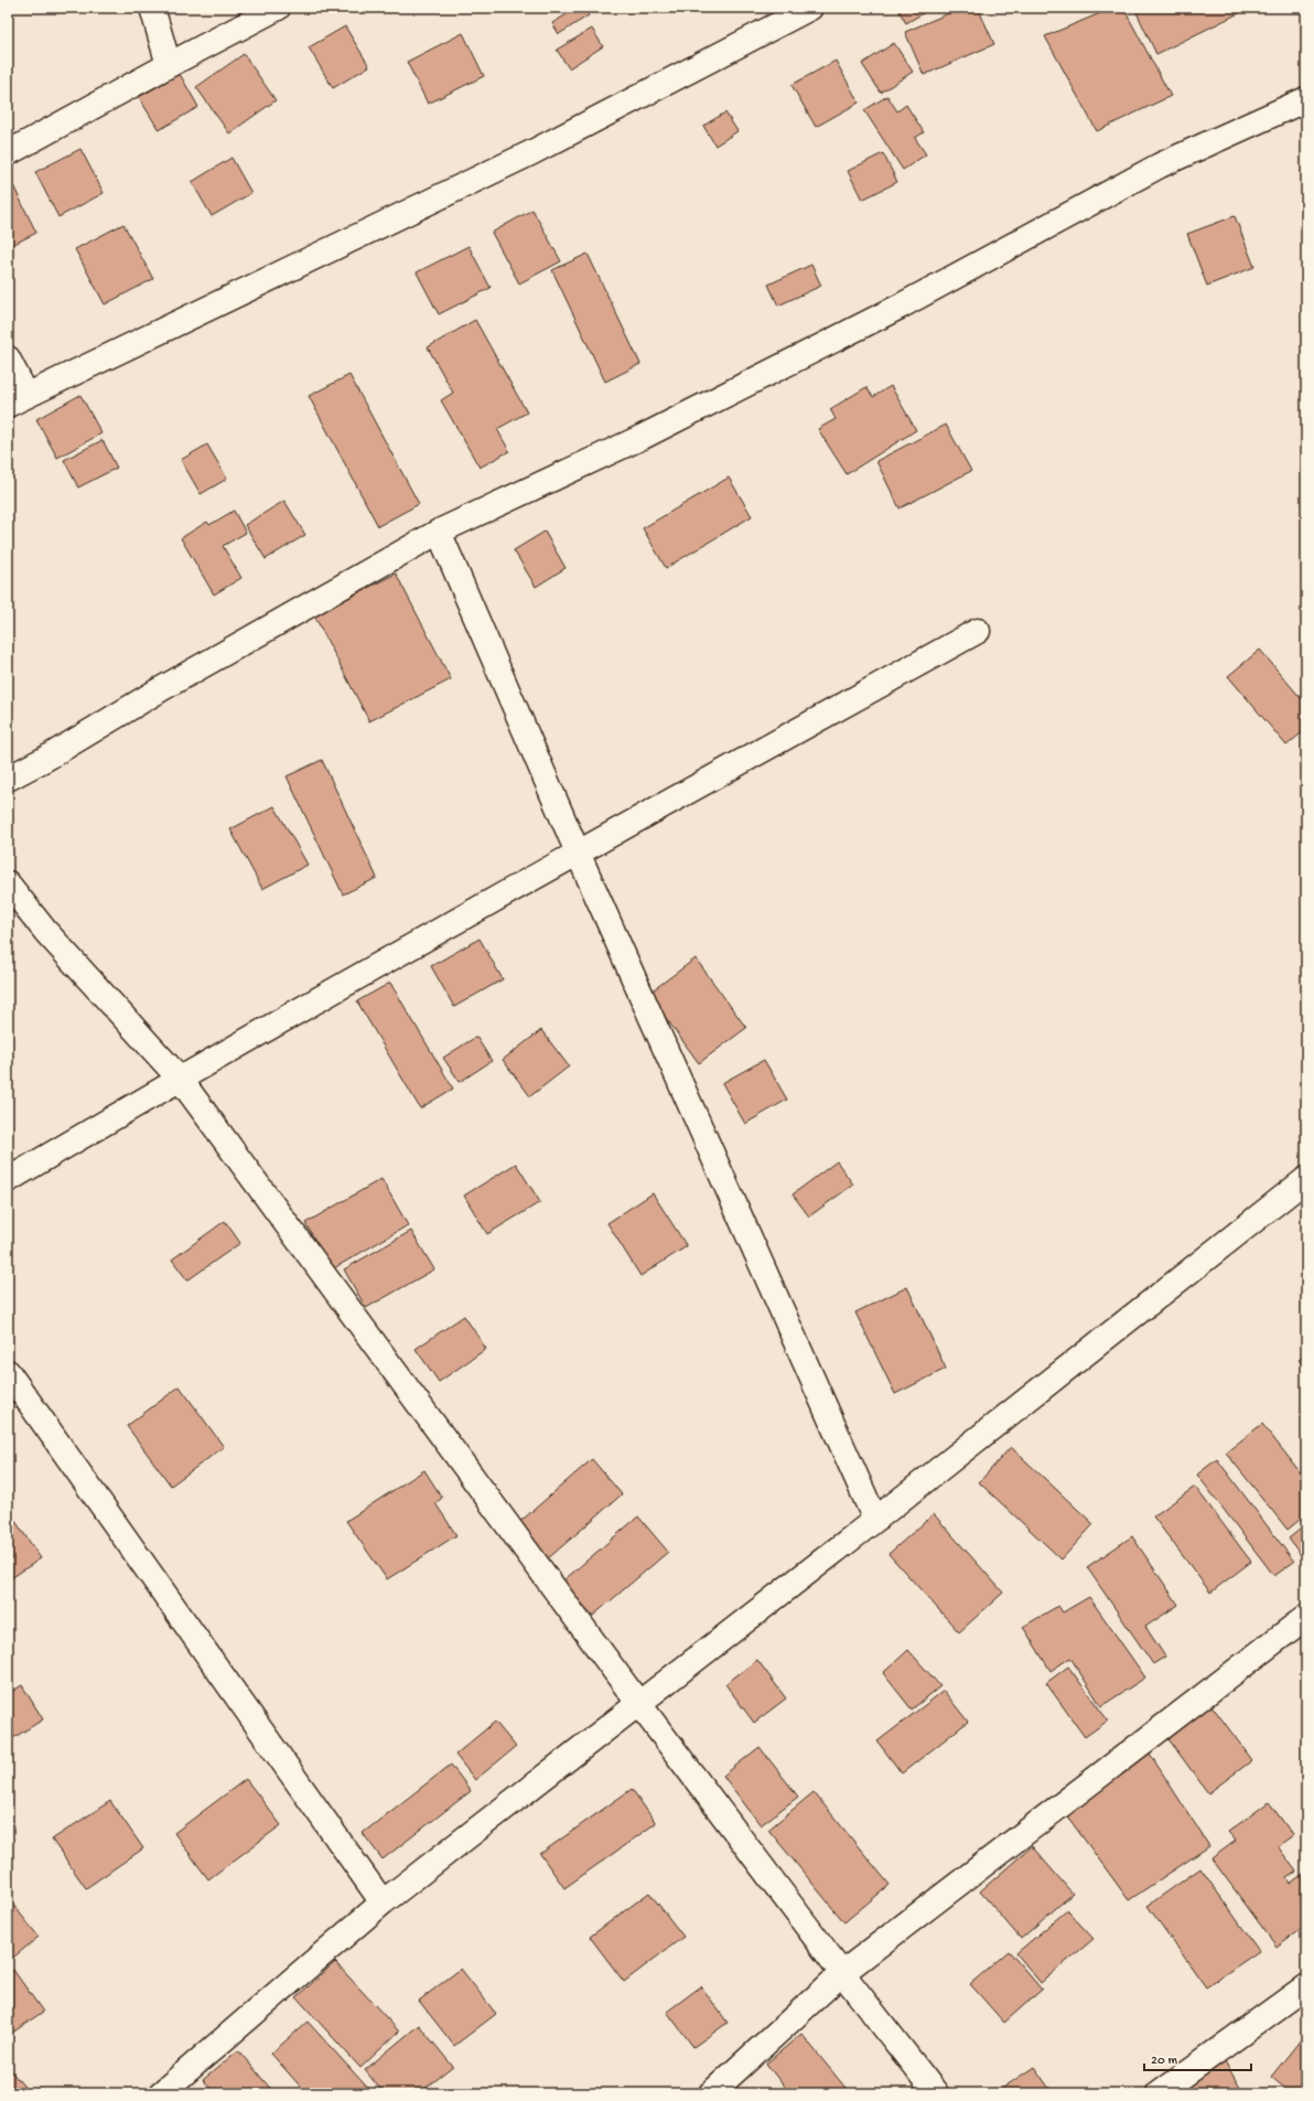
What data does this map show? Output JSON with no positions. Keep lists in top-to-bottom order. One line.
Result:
{"scale_bar":"20 m"}
